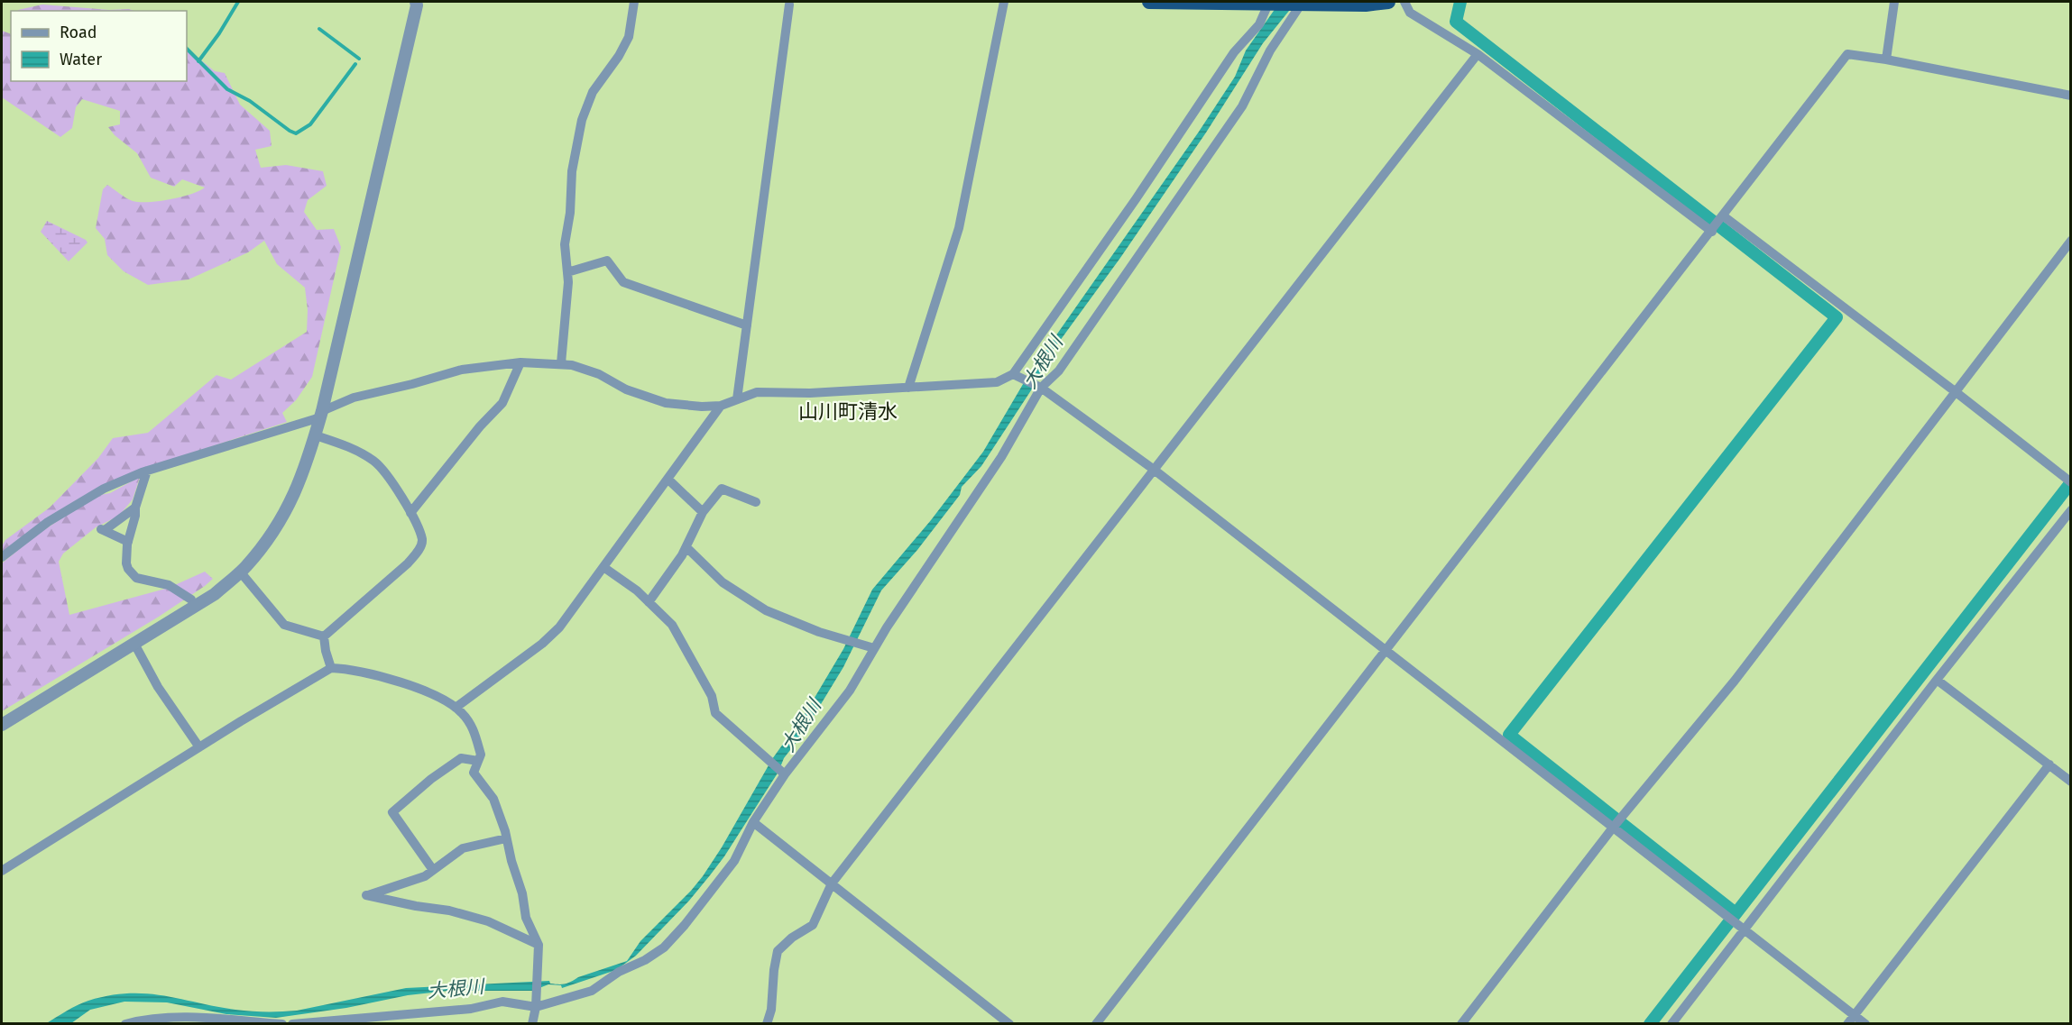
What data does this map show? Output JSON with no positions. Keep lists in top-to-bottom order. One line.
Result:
{"districts":["山川町清水"],"water":["大根川"],"legend":["Road","Water"]}
